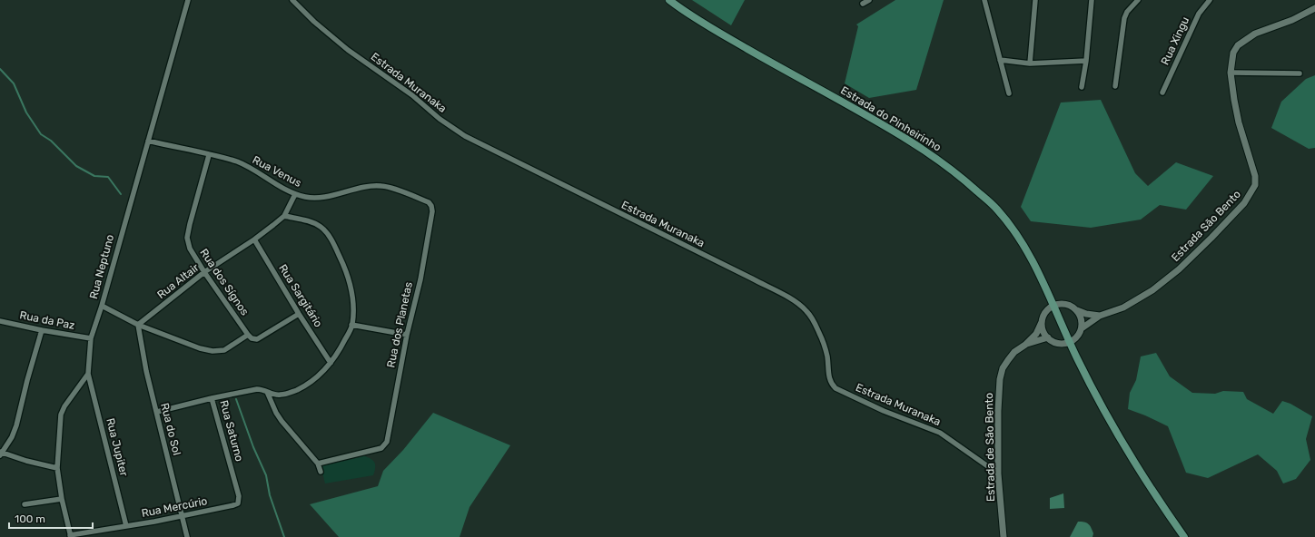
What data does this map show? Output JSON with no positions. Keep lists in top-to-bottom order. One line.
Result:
{"streets":{"main road":["Estrada do Pinheirinho"],"street":["Rua Xingu","Estrada Muranaka","Rua Venus","Estrada São Bento","Rua Neptuno","Rua Altair","Rua dos Sígnos","Rua Sargitário","Rua da Paz","Rua dos Planetas","Rua do Sol","Rua Saturno","Rua Jupiter","Estrada de São Bento","Rua Mercúrio"]},"crossings":[["Estrada Muranaka","Estrada de São Bento"],["Rua Venus","Rua Neptuno"],["Rua Venus","Rua dos Sígnos"],["Rua Venus","Rua dos Planetas"],["Rua Neptuno","Rua da Paz"],["Rua Neptuno","Rua Jupiter"],["Rua Altair","Rua dos Sígnos"],["Rua Altair","Rua Sargitário"],["Rua Altair","Rua do Sol"],["Rua Sargitário","Rua Saturno"],["Rua do Sol","Rua Mercúrio"],["Rua Saturno","Rua Mercúrio"],["Rua Jupiter","Rua Mercúrio"]],"scale_bar":"100 m"}
